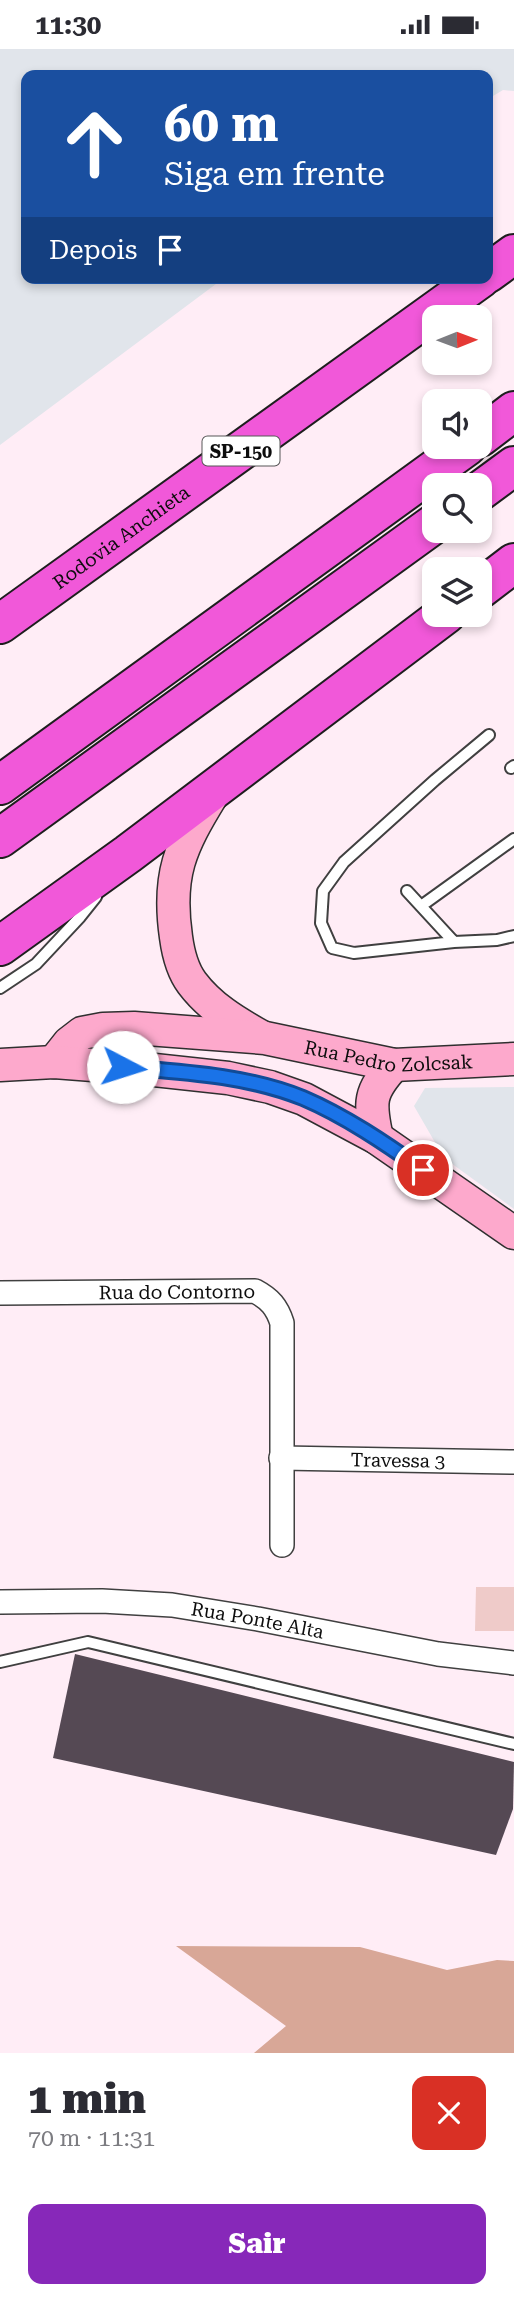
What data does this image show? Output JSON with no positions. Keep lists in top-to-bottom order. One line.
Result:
{"streets":{"highway":["SP-150","Rodovia Anchieta"],"main road":["Rua Pedro Zolcsak"],"street":["Rua do Contorno","Travessa 3","Rua Ponte Alta"]},"crossings":[["Rua do Contorno","Travessa 3"]],"north":"right","page":{"status":"11:30","turn":["60 m","Siga em frente"],"then":"Depois","heading":["1 min","70 m · 11:31"],"buttons":"Sair"}}
